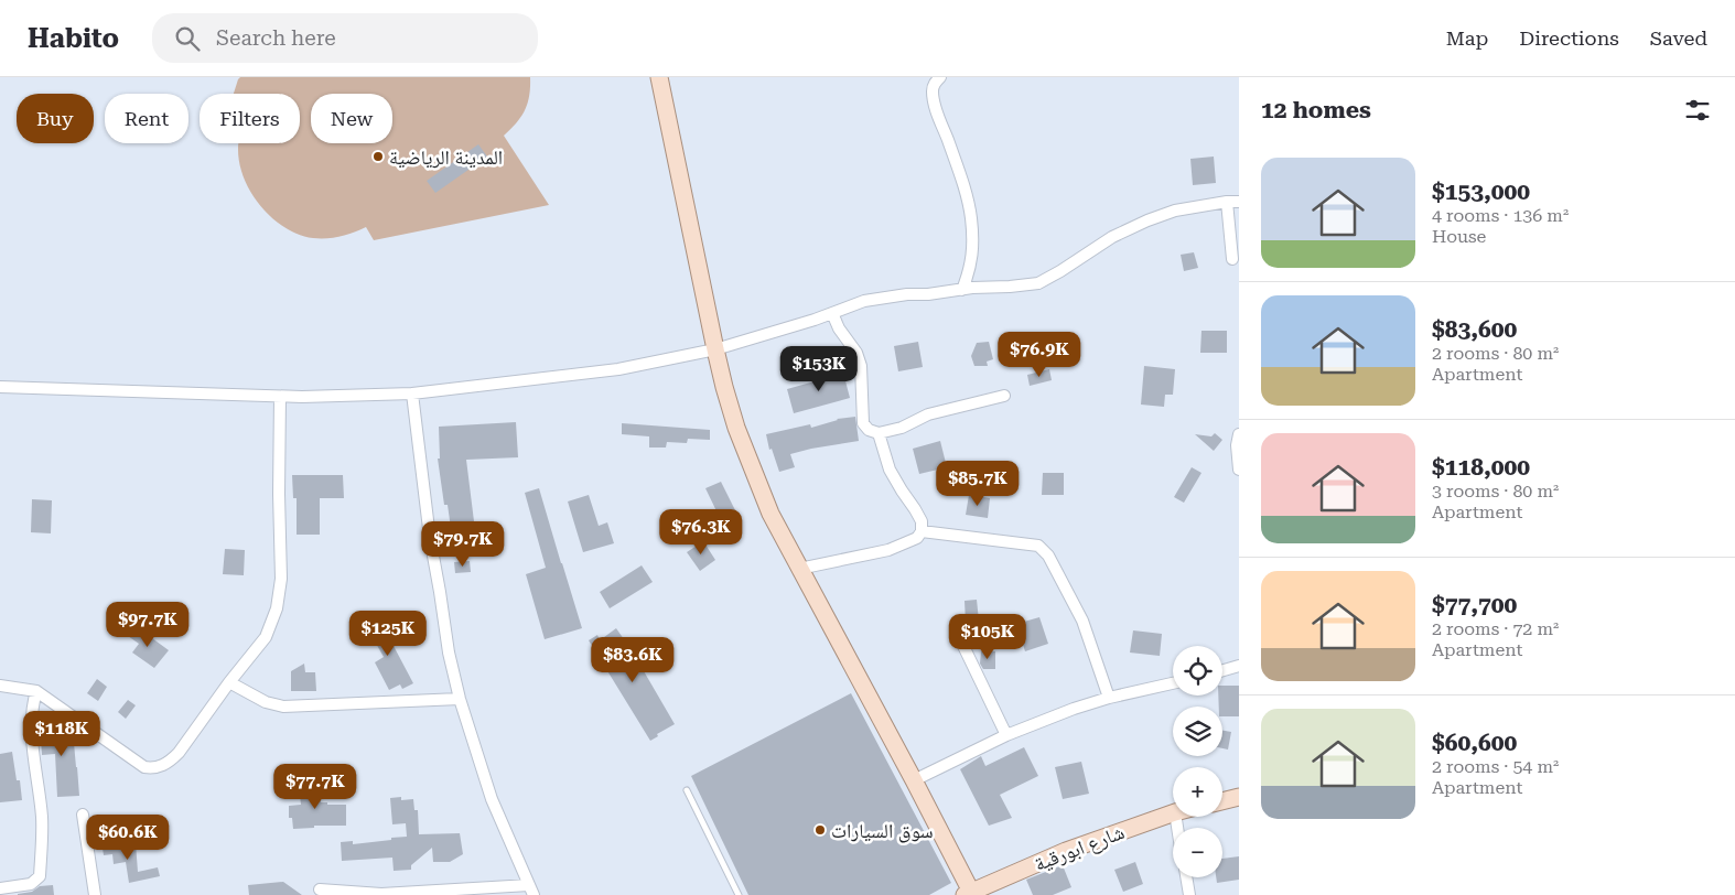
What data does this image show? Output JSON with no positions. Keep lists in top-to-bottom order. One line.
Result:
{"streets":{"main road":["شارع ابورقية"]},"places":["المدينة الرياضية","سوق السيارات"],"page":{"header":"Habito","search":"Search here","nav":["Map","Directions","Saved"],"heading":"12 homes","chip":["Buy","Rent","Filters","New"],"list":[{"name":"$153,000","note":"4 rooms · 136 m² · House"},{"name":"$83,600","note":"2 rooms · 80 m² · Apartment"},{"name":"$118,000","note":"3 rooms · 80 m² · Apartment"},{"name":"$77,700","note":"2 rooms · 72 m² · Apartment"},{"name":"$60,600","note":"2 rooms · 54 m² · Apartment"}],"price":["$76.9K","$153K","$85.7K","$76.3K","$79.7K","$97.7K","$125K","$105K","$83.6K","$118K","$77.7K","$60.6K"],"map_buttons":["+","−"]}}
